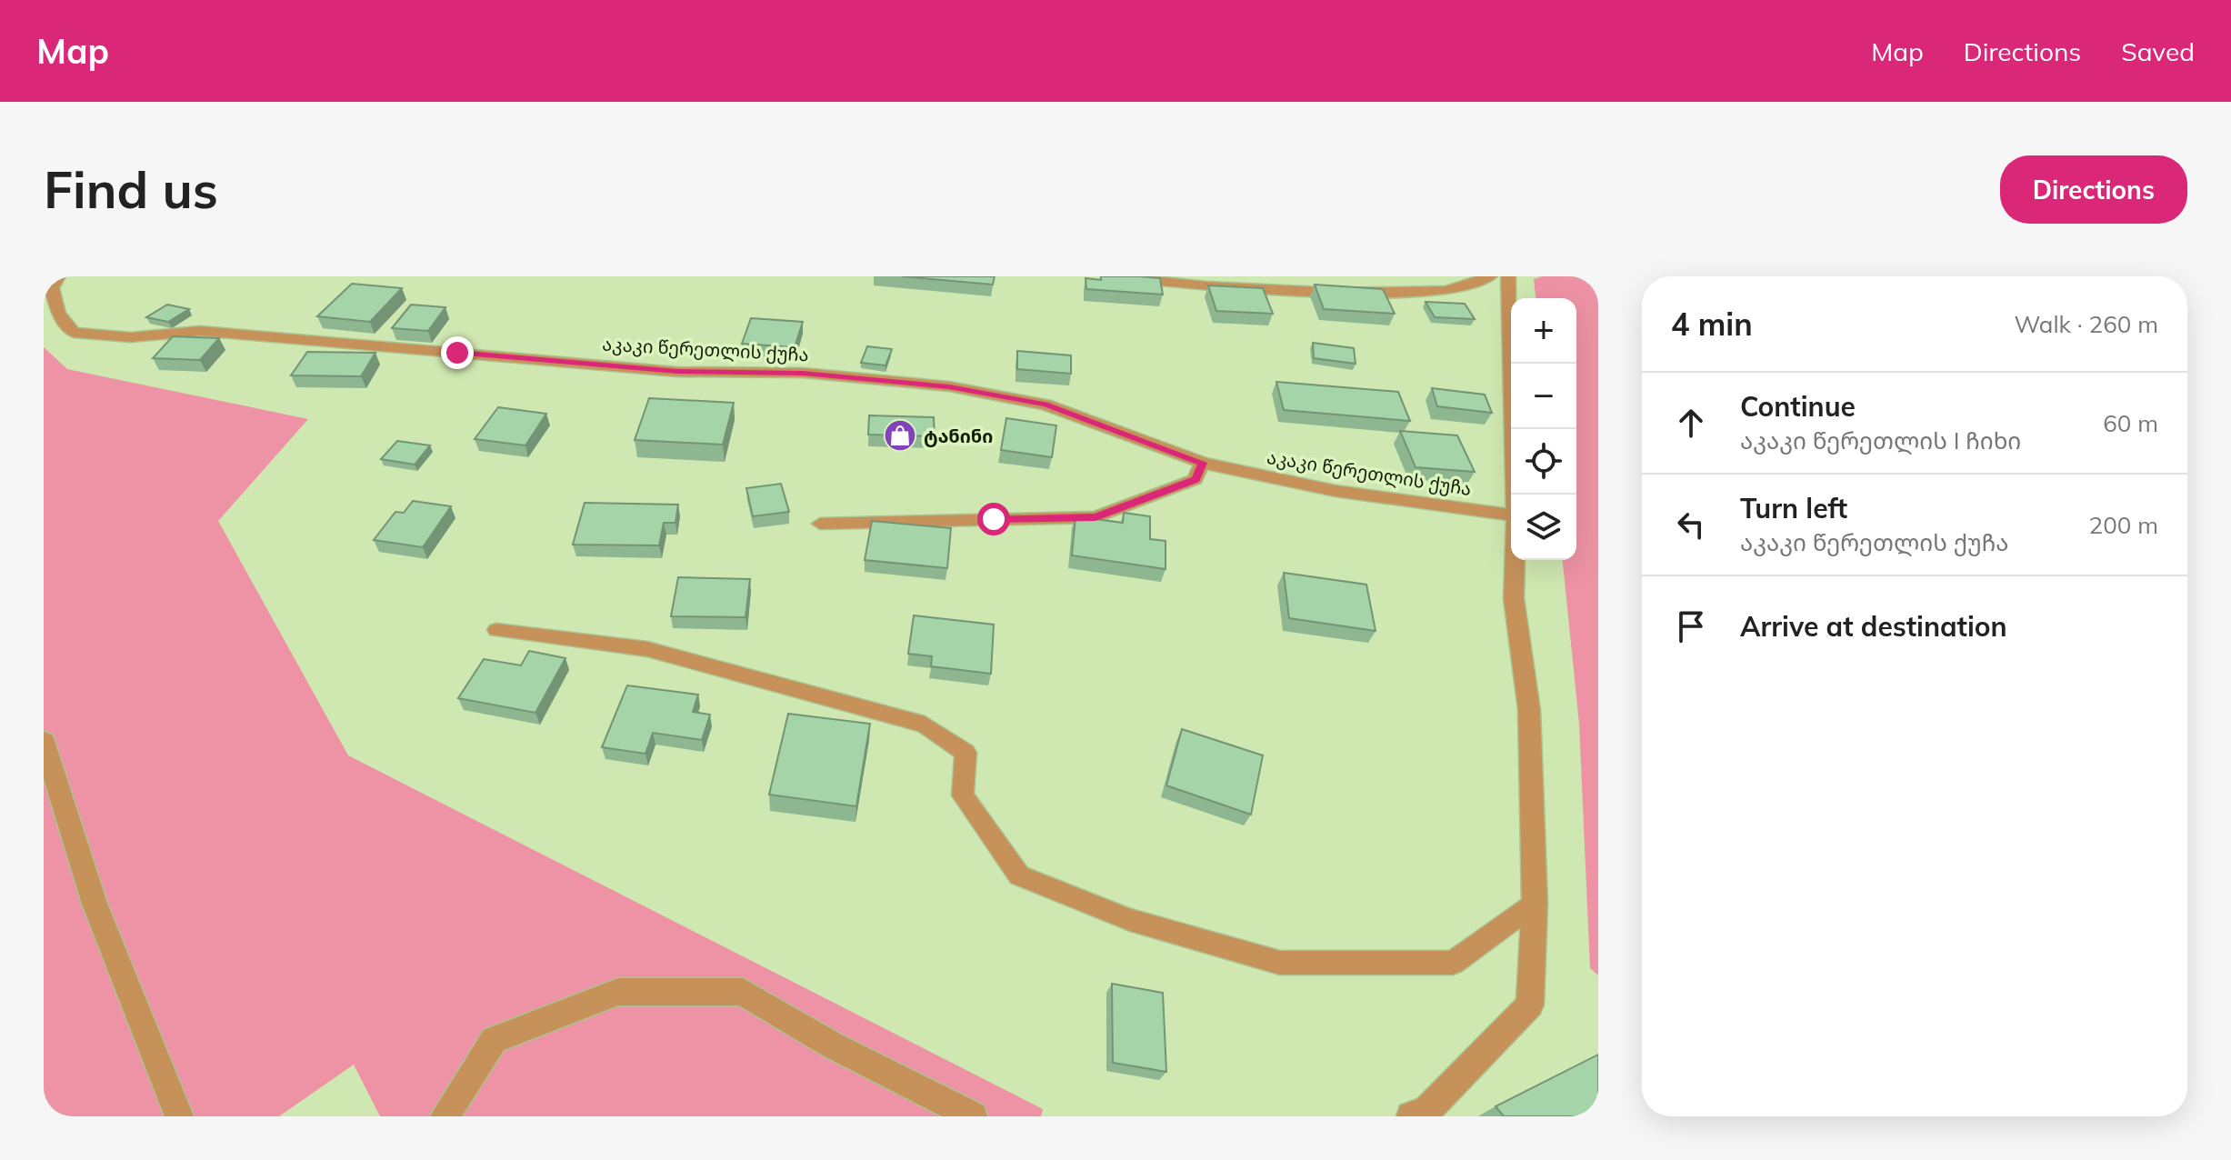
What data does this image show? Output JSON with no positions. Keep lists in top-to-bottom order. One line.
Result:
{"streets":{"street":["აკაკი წერეთლის ქუჩა"]},"places":{"shop":["ტანინი"]},"page":{"header":"Map","nav":["Map","Directions","Saved"],"buttons":"Directions","title":"Find us","heading":["4 min","Walk · 260 m"],"map_buttons":["+","−"],"list":[["Continue","აკაკი წერეთლის I ჩიხი","60 m"],["Turn left","აკაკი წერეთლის ქუჩა","200 m"],"Arrive at destination"]}}
